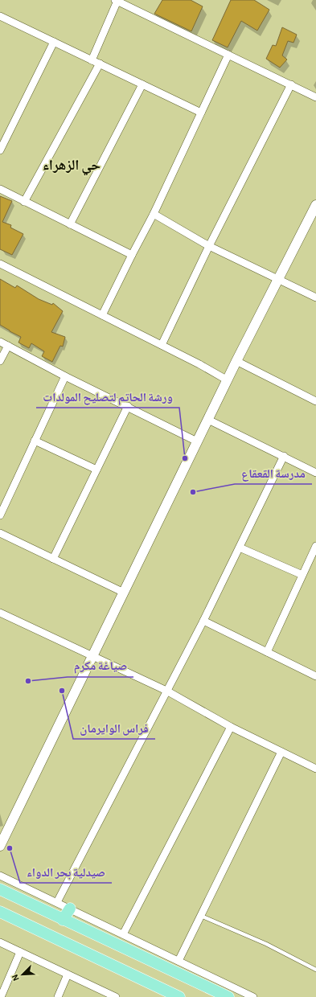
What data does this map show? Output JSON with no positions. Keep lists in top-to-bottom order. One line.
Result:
{"districts":["حي الزهراء"],"places":["ورشة الحاتم لتصليح المولدات","مدرسة القعقاع","صياغة مكرم","فراس الوايرمان","صيدلية بحر الدواء"],"north":"bottom left"}
